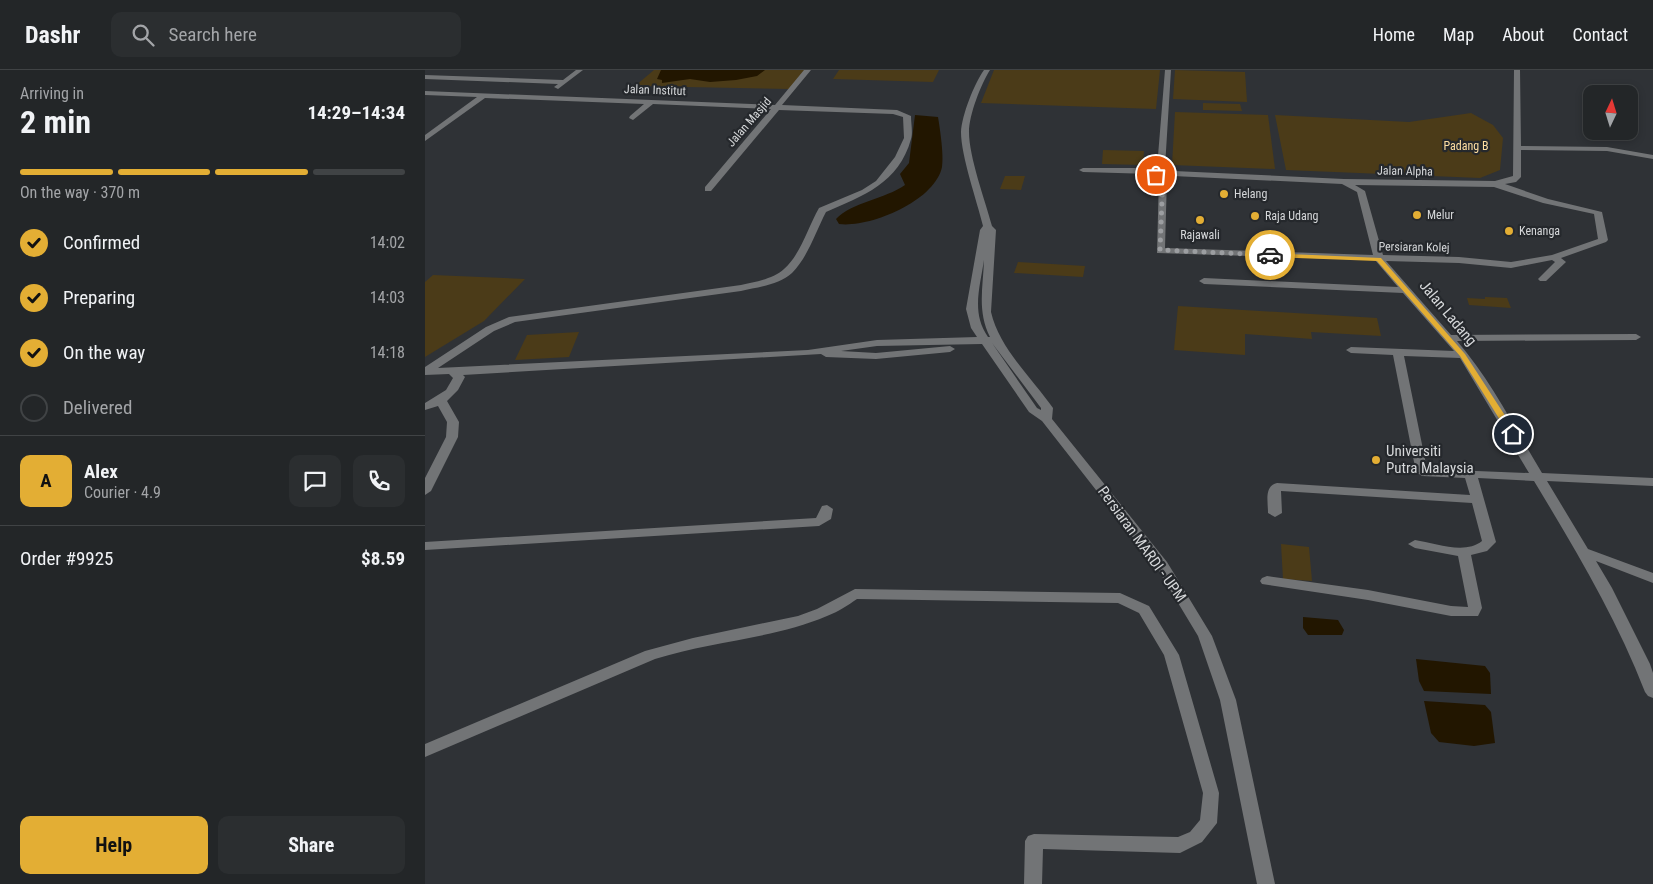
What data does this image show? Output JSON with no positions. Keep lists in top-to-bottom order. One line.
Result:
{"streets":{"street":["Jalan Institut","Jalan Masjid","Jalan Alpha","Persiaran Kolej","Jalan Ladang","Persiaran MARDI - UPM"]},"crossings":[["Jalan Institut","Jalan Masjid"],["Jalan Alpha","Persiaran Kolej"],["Persiaran Kolej","Jalan Ladang"]],"parks":["Padang B"],"places":["Helang","Melur","Raja Udang","Rajawali","Kenanga","Universiti Putra Malaysia"],"north":"top","page":{"header":"Dashr","search":"Search here","nav":["Home","Map","About","Contact"],"heading":["2 min","Arriving in","14:29–14:34"],"panel":["Alex","Courier · 4.9","Order #9925","$8.59"],"bar":"On the way · 370 m","list":[["Confirmed","14:02"],["Preparing","14:03"],["On the way","14:18"],"Delivered"],"round":"A","buttons":["Help","Share"]}}
